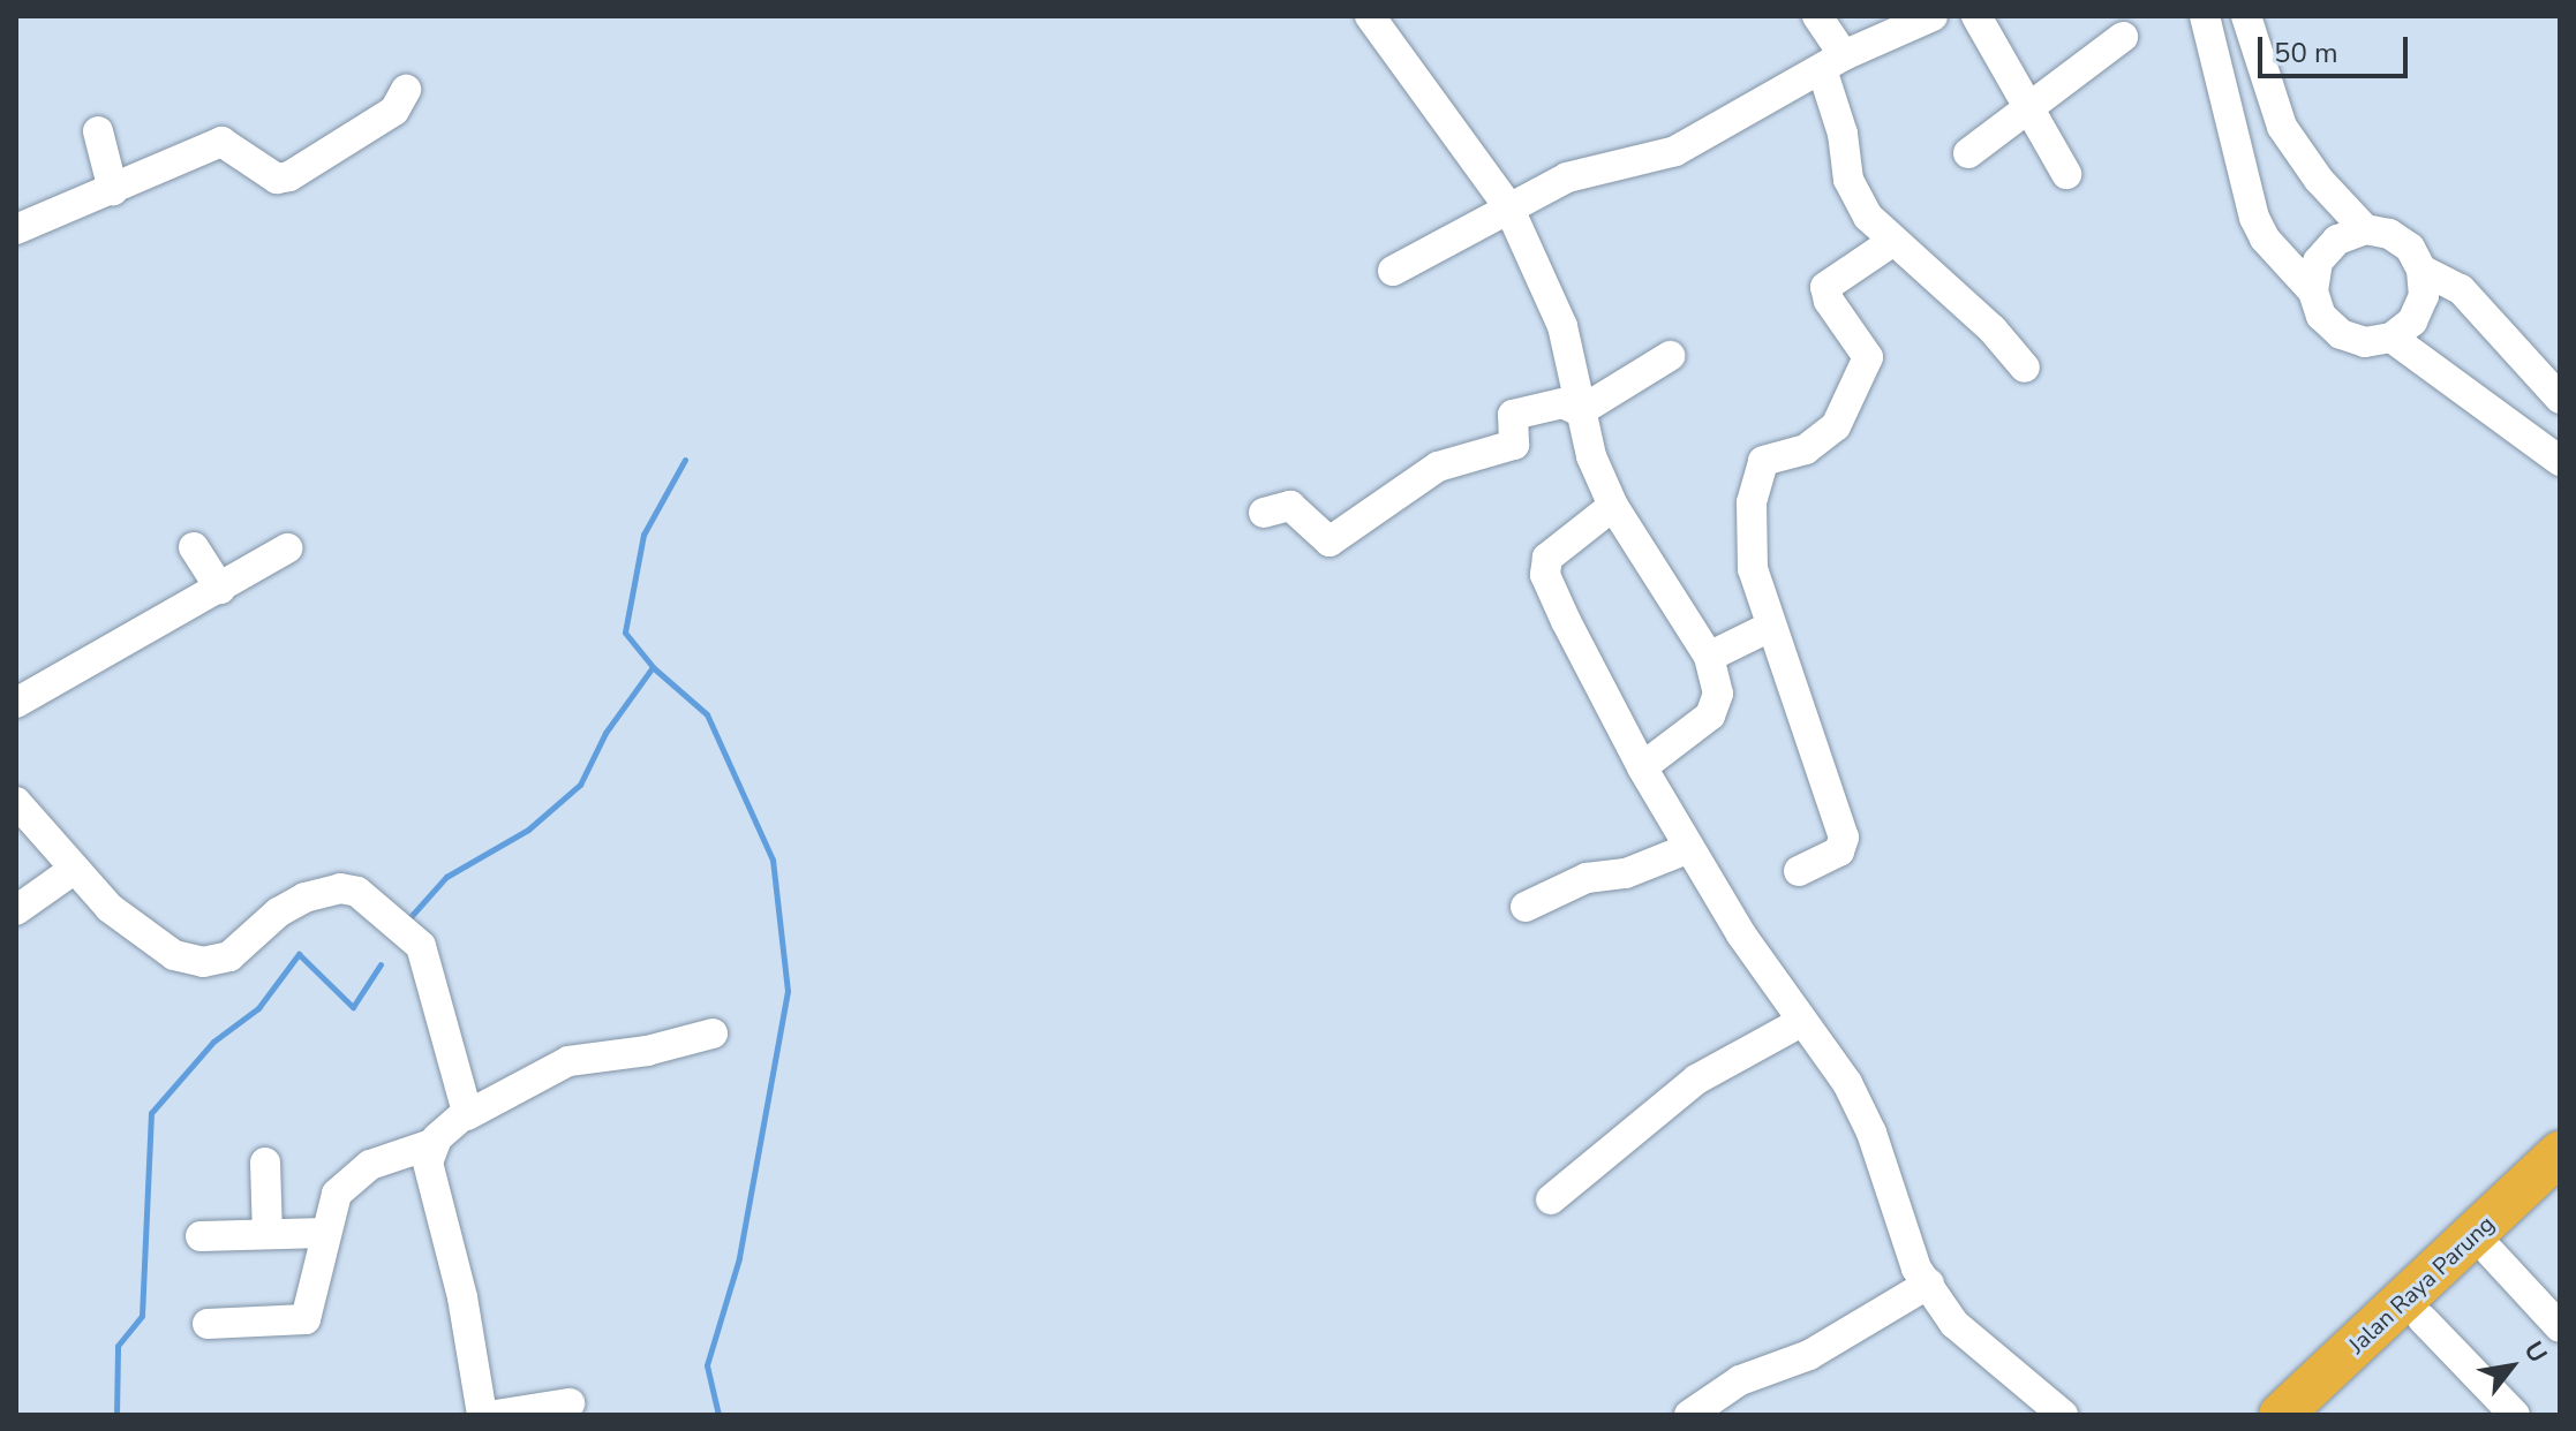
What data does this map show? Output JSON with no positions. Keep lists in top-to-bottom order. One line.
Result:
{"streets":{"highway":["Jalan Raya Parung"]},"scale_bar":"50 m","north":"top right"}
